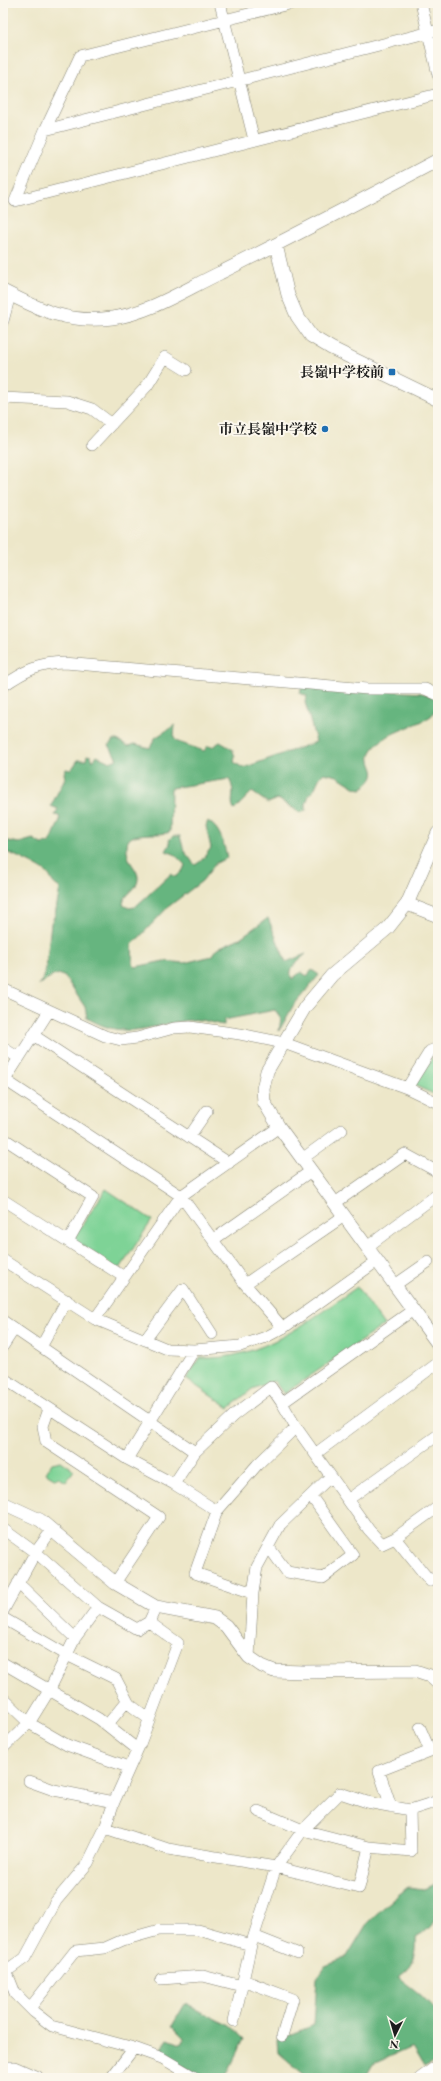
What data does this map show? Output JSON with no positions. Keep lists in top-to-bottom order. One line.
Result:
{"places":{"transit":["長嶺中学校前"],"other":["市立長嶺中学校"]},"north":"bottom"}
